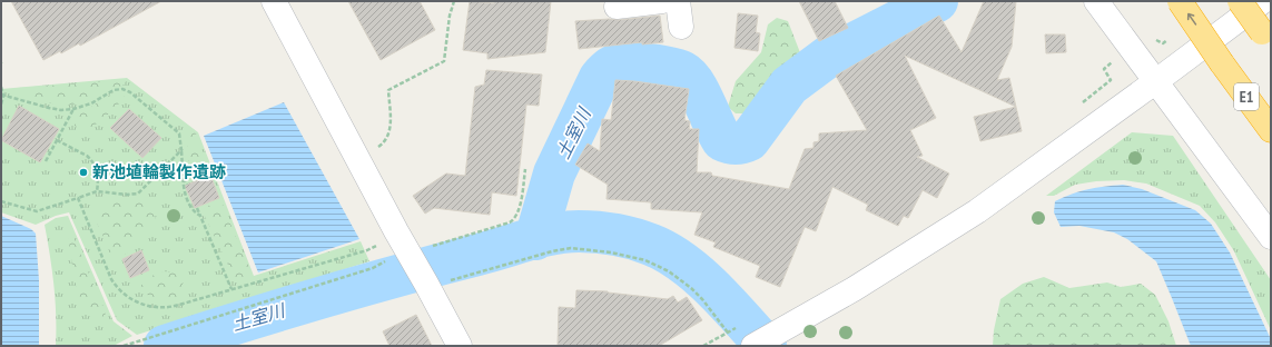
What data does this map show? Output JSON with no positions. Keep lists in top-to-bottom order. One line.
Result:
{"streets":{"highway":["E1"]},"water":["土室川"],"places":["新池埴輪製作遺跡"]}
